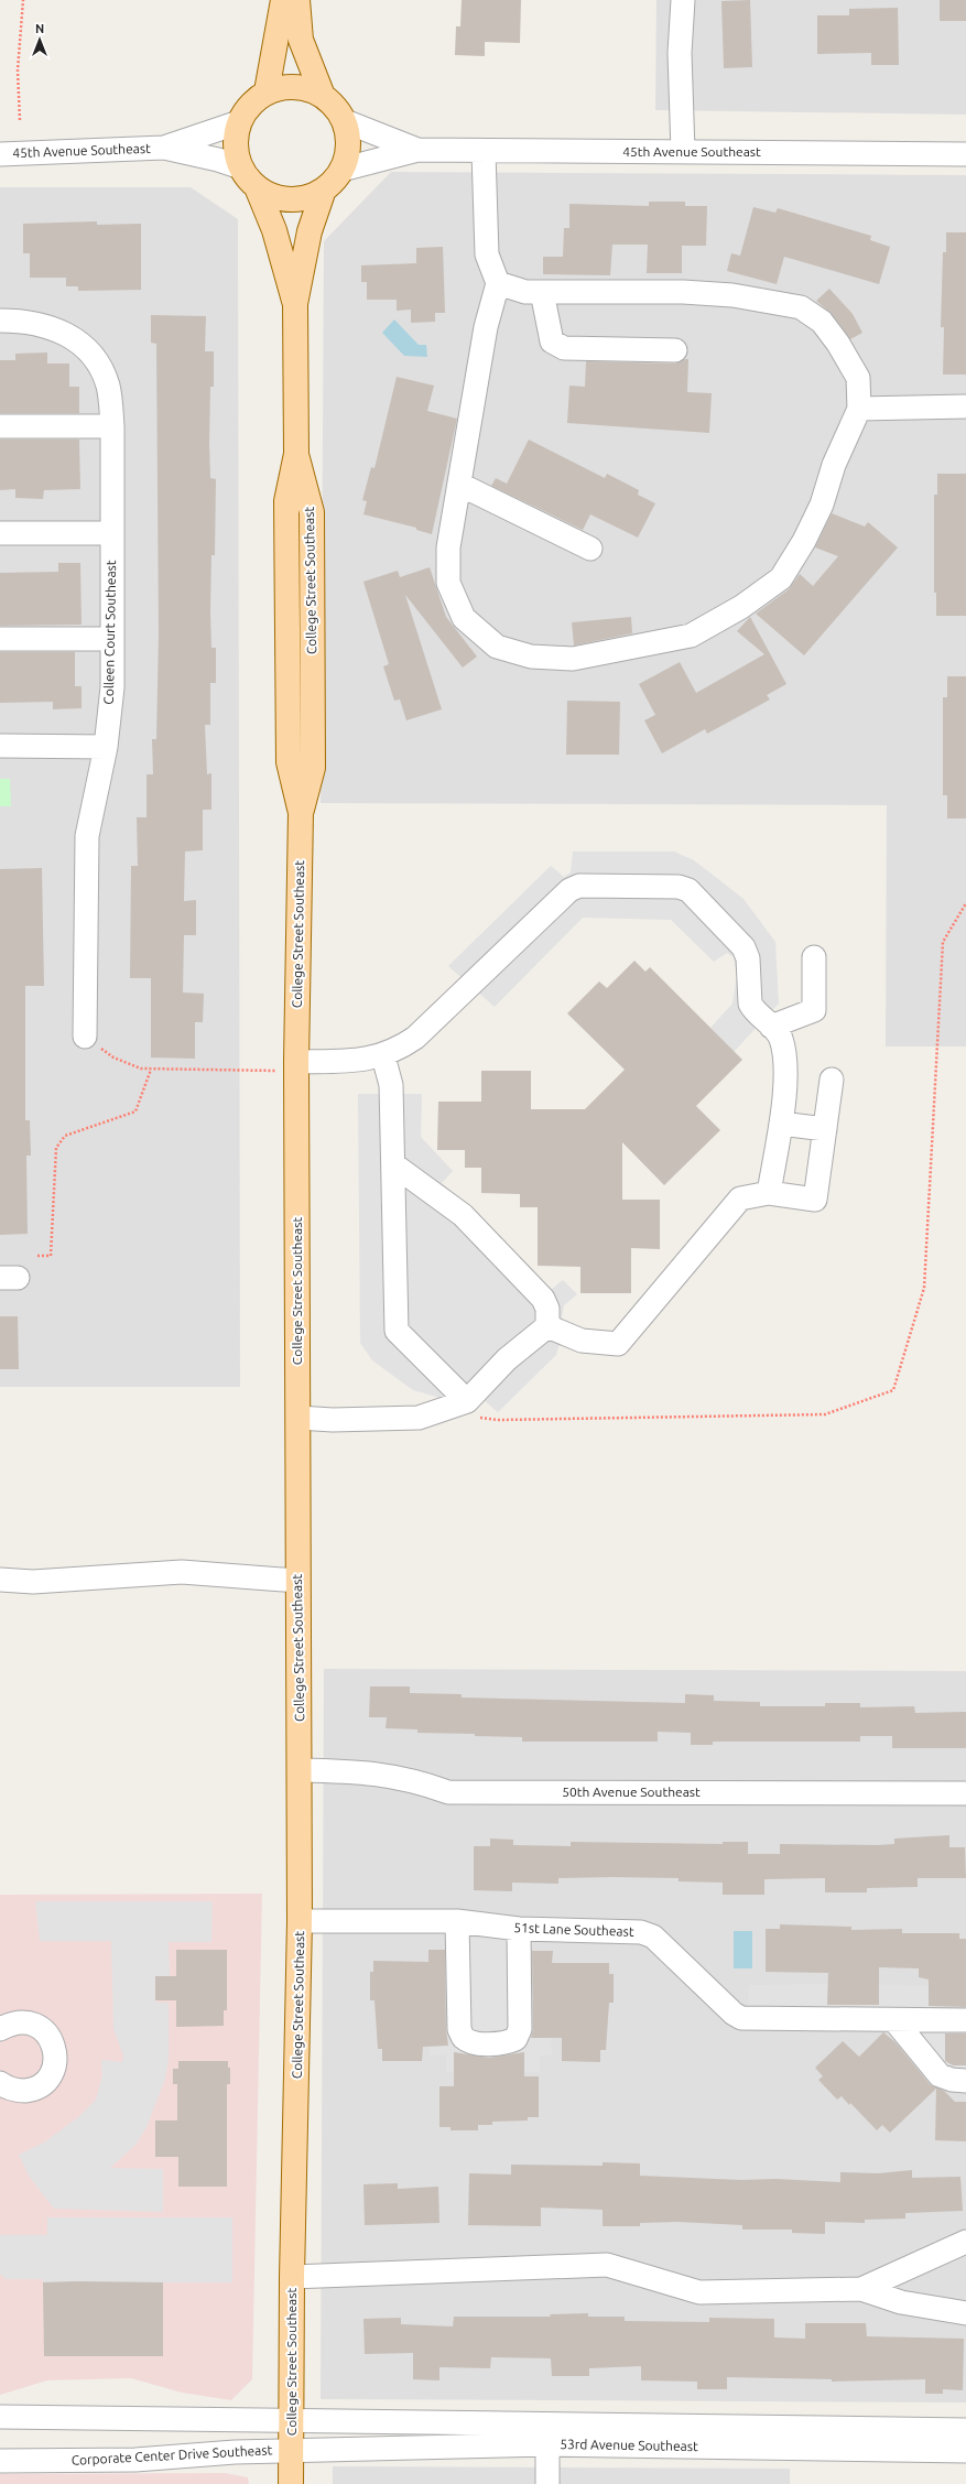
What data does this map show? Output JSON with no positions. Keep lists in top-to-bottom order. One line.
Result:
{"streets":{"main road":["College Street Southeast"],"street":["45th Avenue Southeast","Colleen Court Southeast","50th Avenue Southeast","51st Lane Southeast","53rd Avenue Southeast","Corporate Center Drive Southeast"]},"crossings":[["45th Avenue Southeast","College Street Southeast"],["College Street Southeast","50th Avenue Southeast"],["College Street Southeast","51st Lane Southeast"],["College Street Southeast","53rd Avenue Southeast"],["College Street Southeast","Corporate Center Drive Southeast"],["53rd Avenue Southeast","Corporate Center Drive Southeast"]],"north":"top"}
